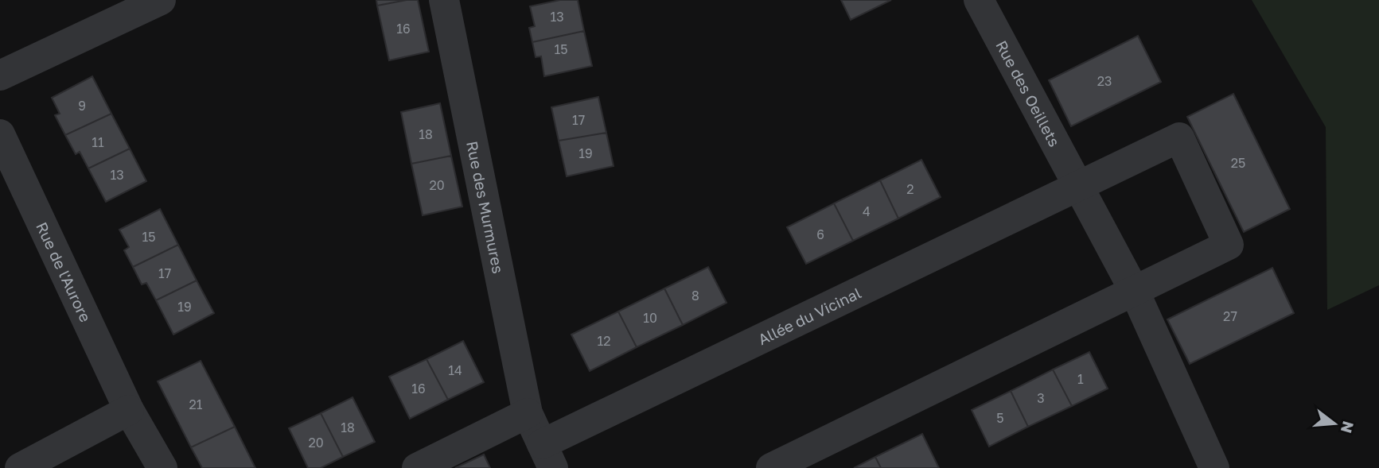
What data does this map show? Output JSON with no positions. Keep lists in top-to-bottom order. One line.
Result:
{"streets":{"street":["Rue des Oeillets","Rue des Murmures","Rue de l'Aurore","Allée du Vicinal"]},"crossings":[["Rue des Oeillets","Allée du Vicinal"],["Rue des Murmures","Allée du Vicinal"]],"house_numbers":["13","16","15","23","9","17","18","11","19","25","13","20","2","4","6","15","17","8","19","27","10","12","14","1","16","3","21","5","18","20"],"north":"right"}
